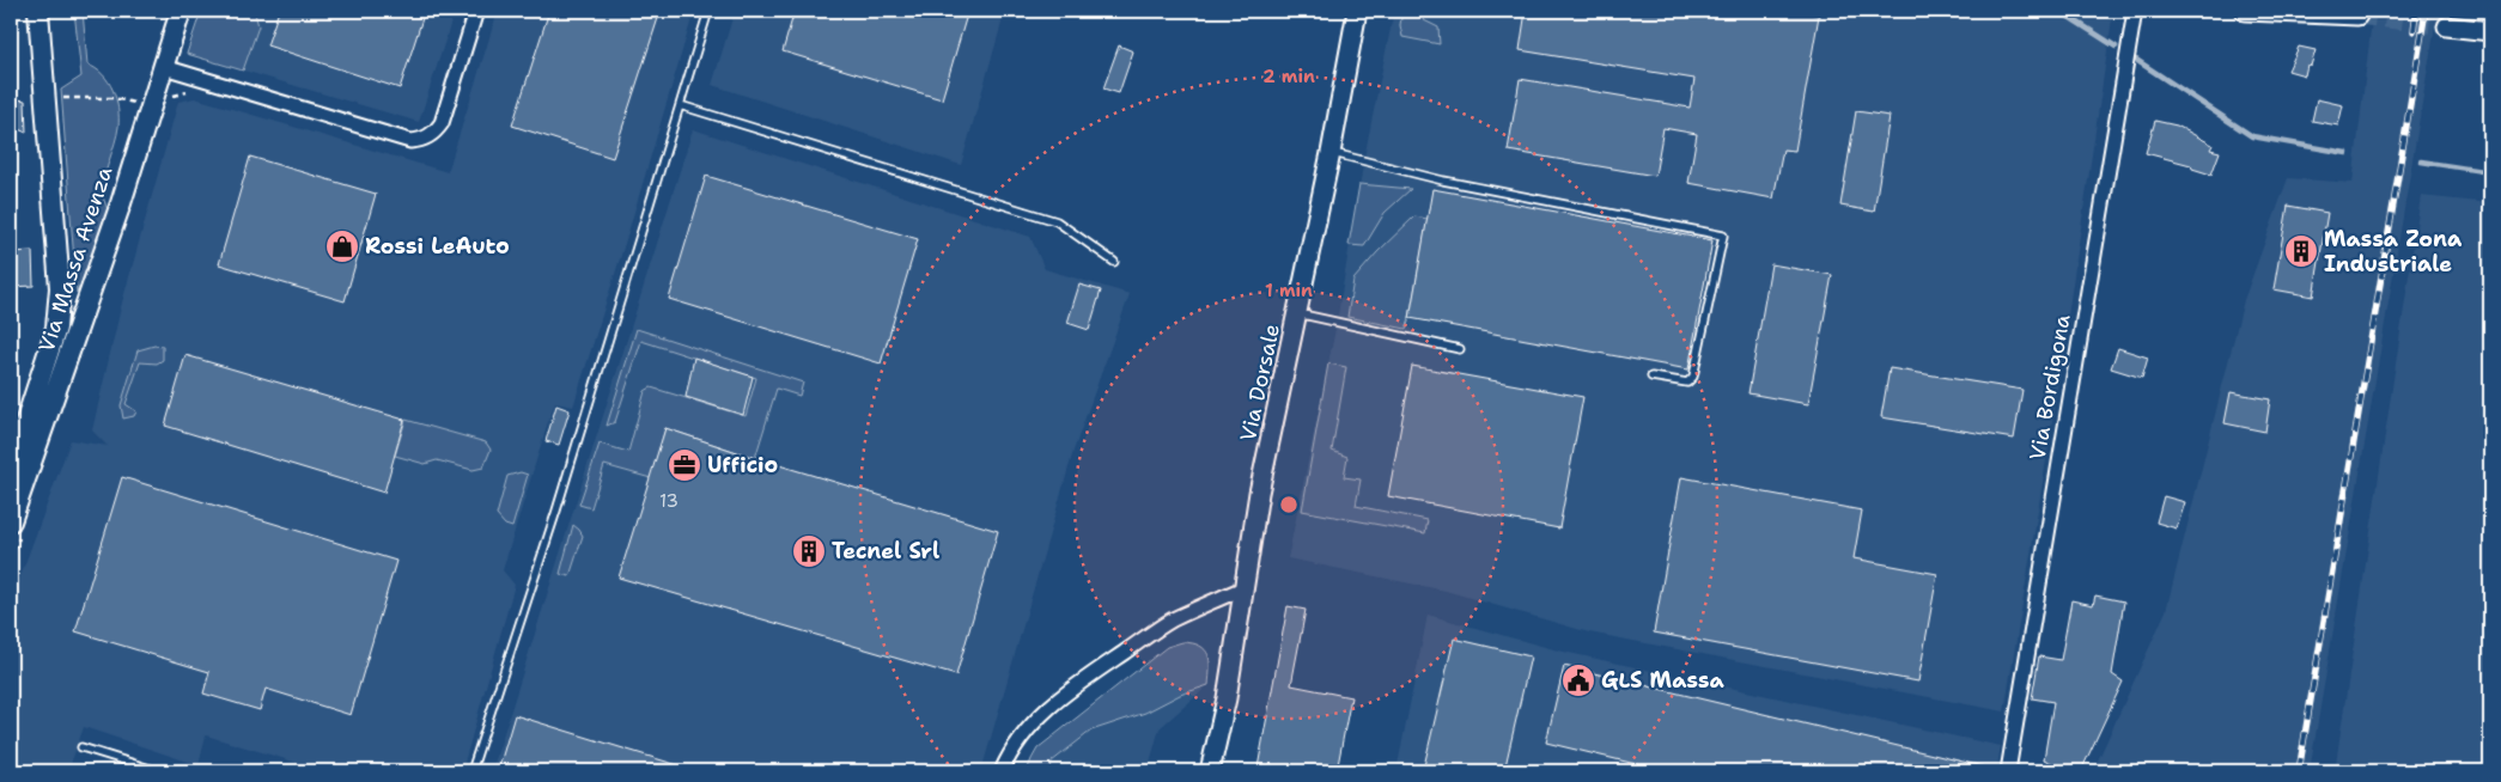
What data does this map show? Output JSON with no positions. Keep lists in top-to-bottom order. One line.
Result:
{"streets":{"main road":["Via Massa Avenza"],"street":["Via Dorsale","Via Bordigona"]},"places":{"shop":["Rossi LeAuto"],"building":["Massa Zona Industriale","Tecnel Srl"],"office":["Ufficio"],"public building":["GLS Massa"]},"house_numbers":["13"],"rings":["2 min","1 min"]}
